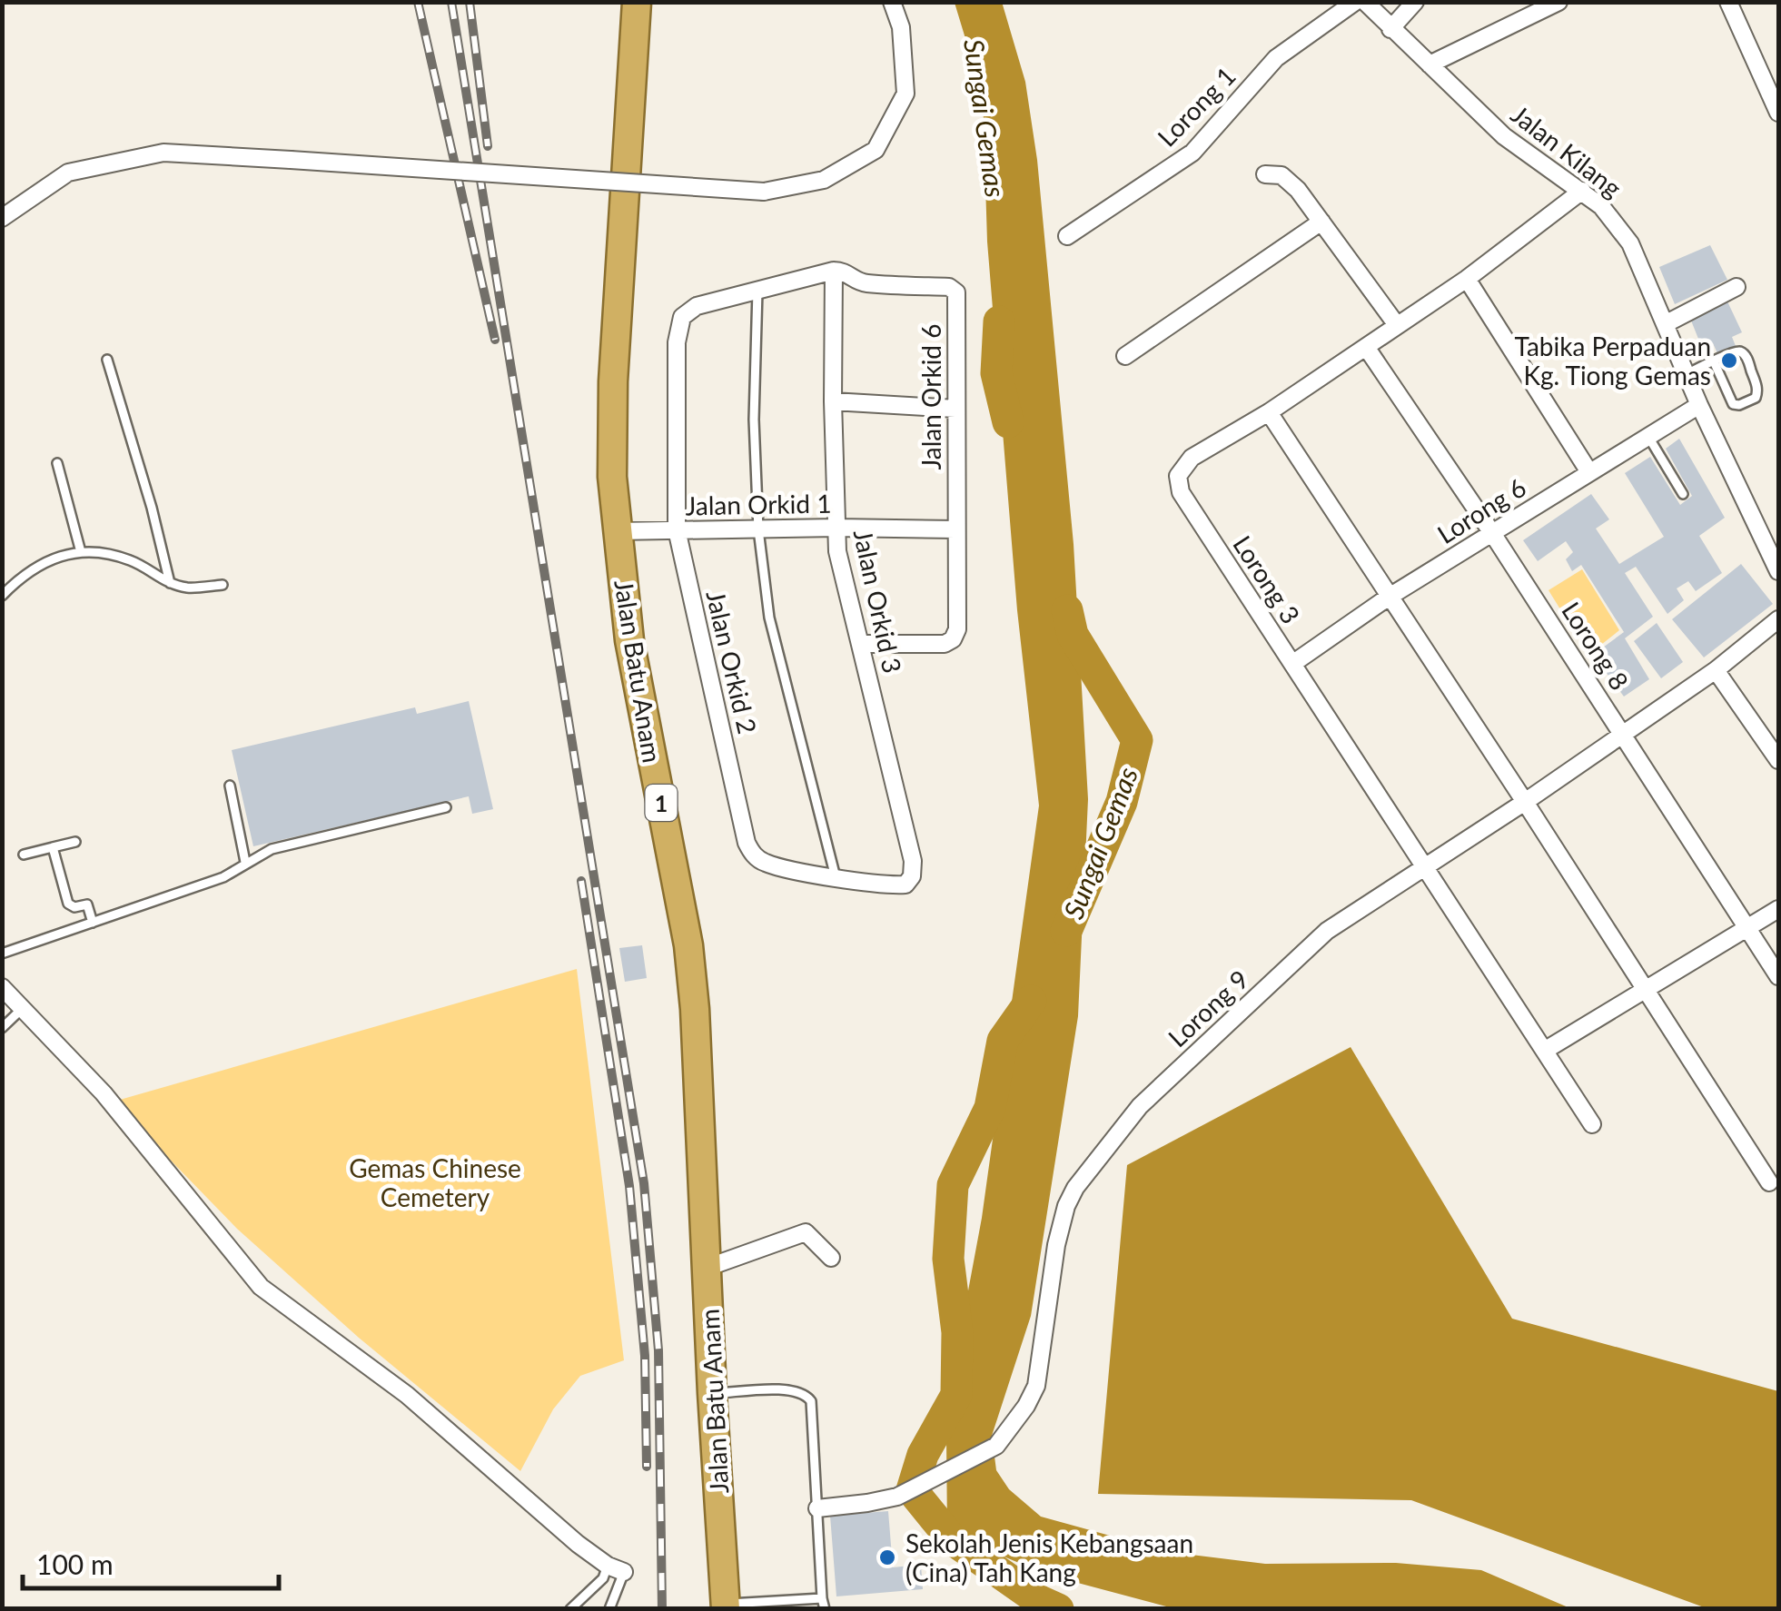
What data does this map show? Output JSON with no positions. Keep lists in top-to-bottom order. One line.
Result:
{"streets":{"highway":["Jalan Batu Anam","1"],"street":["Lorong 1","Jalan Kilang","Jalan Orkid 6","Jalan Orkid 1","Lorong 6","Lorong 3","Jalan Orkid 3","Lorong 8","Jalan Orkid 2","Lorong 9"]},"crossings":[["Jalan Kilang","Lorong 6"],["Jalan Kilang","Lorong 3"],["Jalan Orkid 6","Jalan Orkid 1"],["Jalan Orkid 6","Jalan Orkid 3"],["Jalan Orkid 1","Jalan Orkid 3"],["Jalan Orkid 1","Jalan Orkid 2"],["Jalan Orkid 1","Jalan Batu Anam"],["Lorong 6","Lorong 3"],["Lorong 6","Lorong 8"],["Lorong 3","Lorong 8"],["Lorong 3","Lorong 9"],["Jalan Orkid 3","Jalan Orkid 2"],["Lorong 8","Lorong 9"]],"water":["Sungai Gemas"],"parks":["Gemas Chinese Cemetery"],"places":["Tabika Perpaduan Kg. Tiong Gemas","Sekolah Jenis Kebangsaan (Cina) Tah Kang"],"scale_bar":"100 m"}
